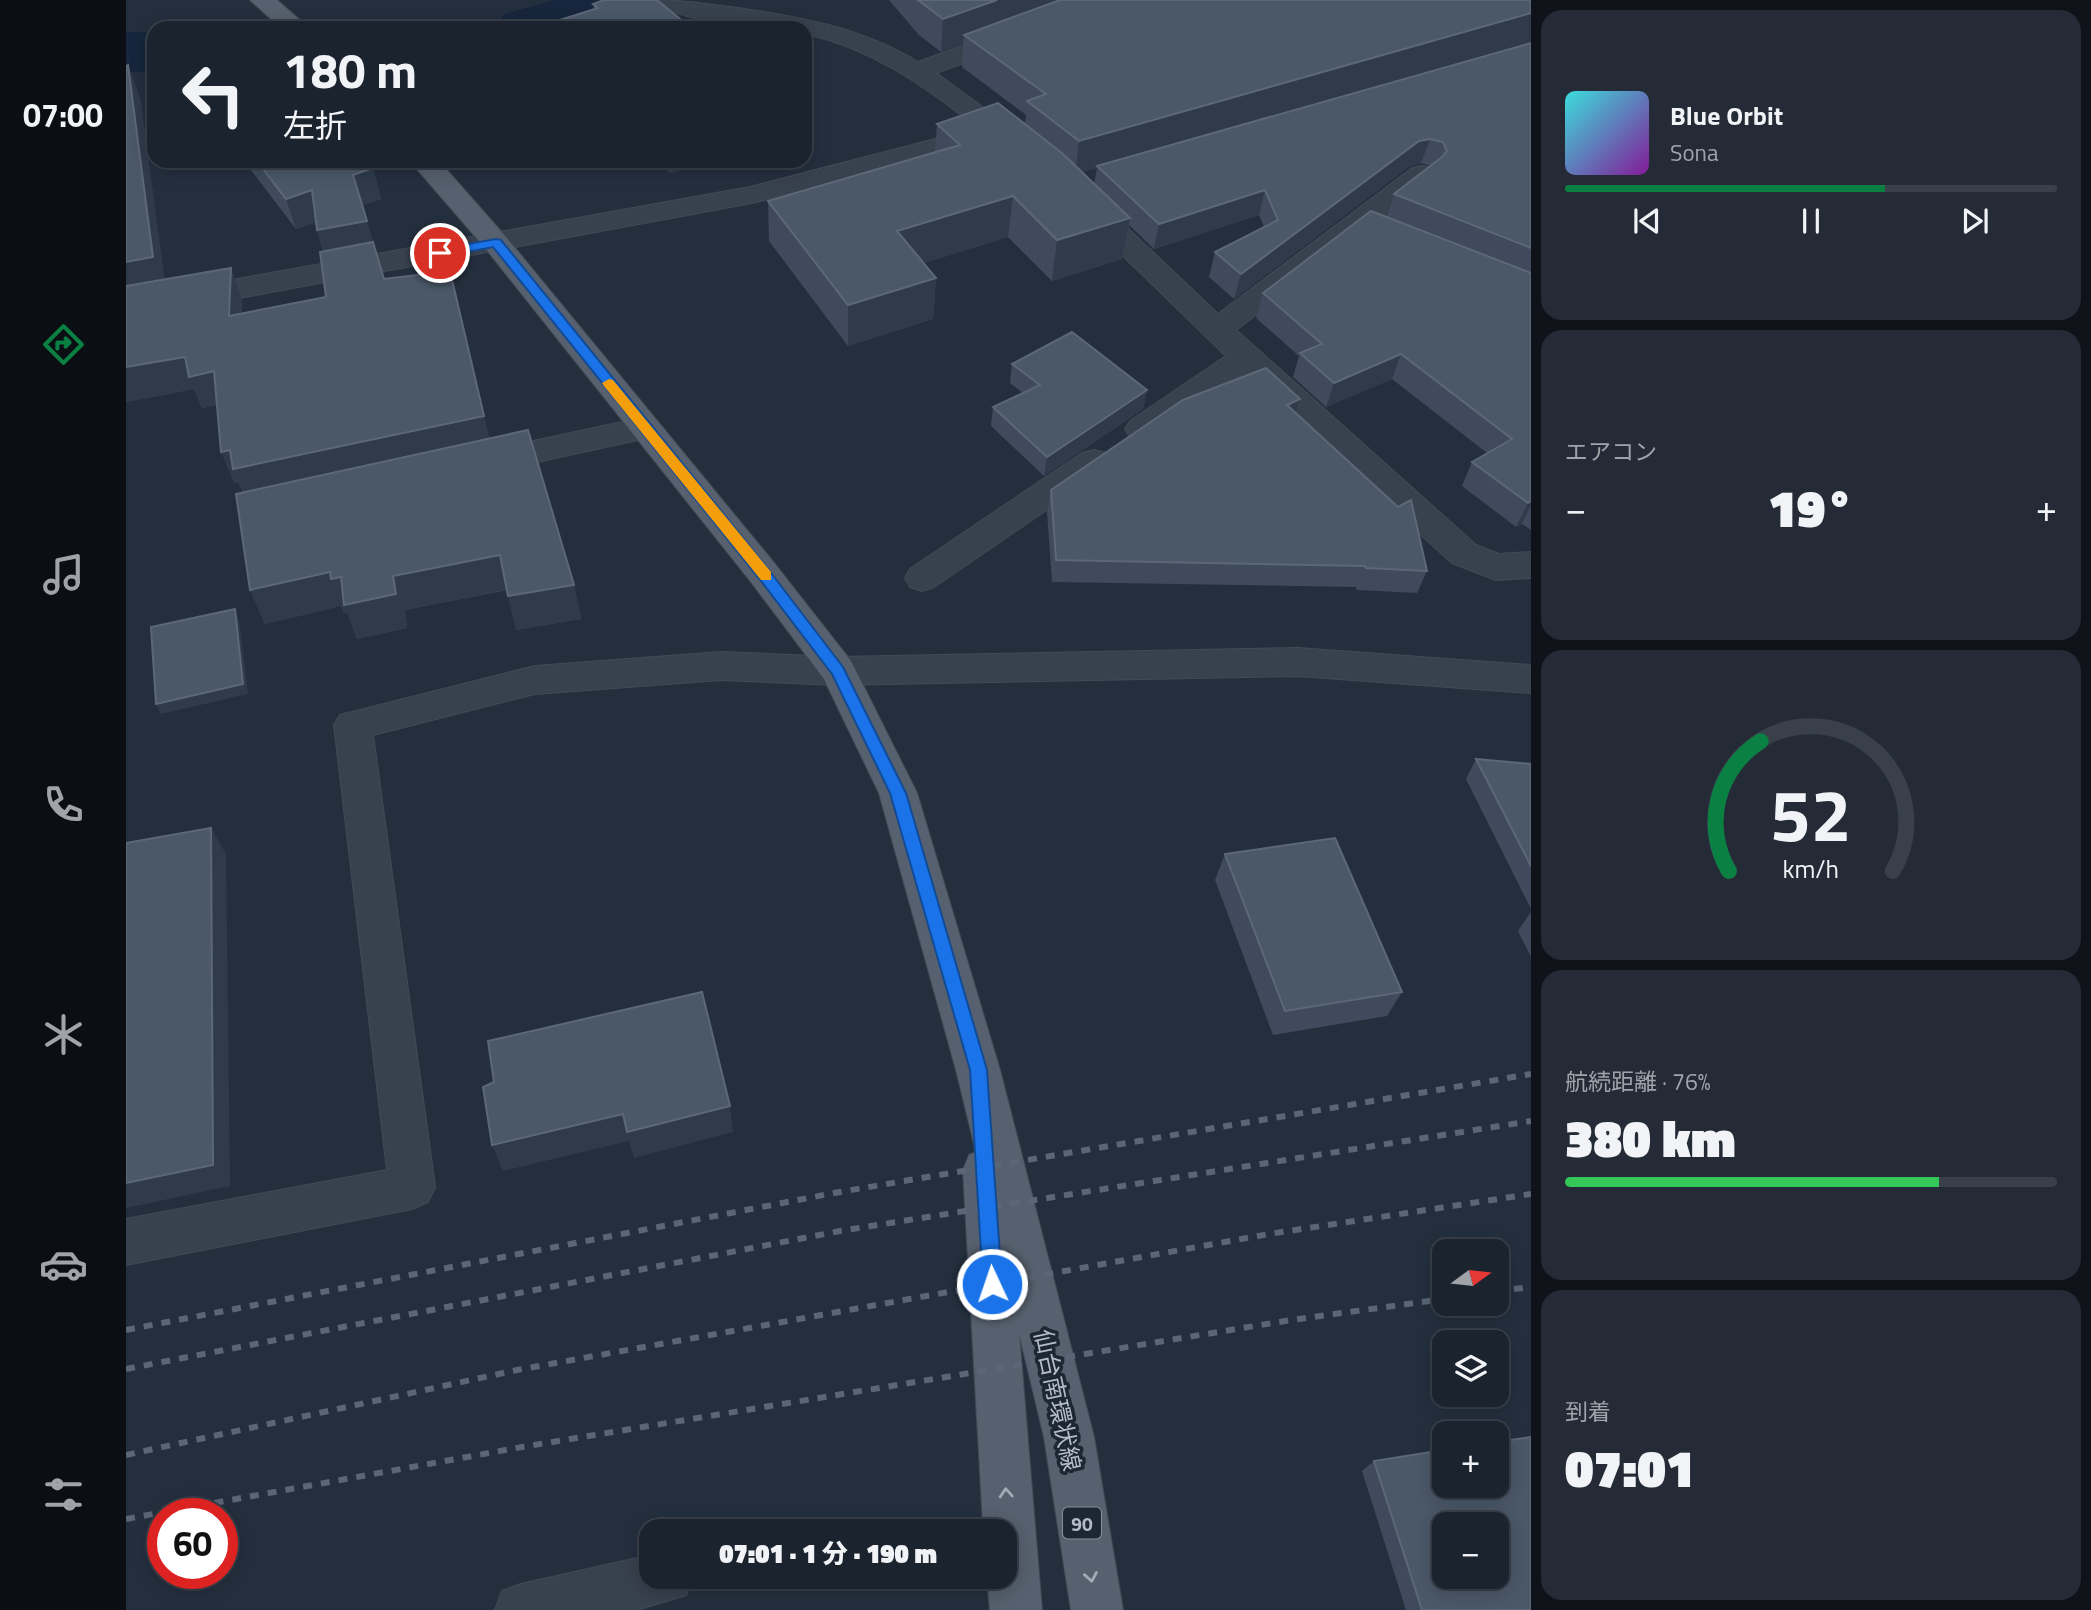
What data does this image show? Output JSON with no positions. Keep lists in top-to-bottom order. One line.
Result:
{"streets":{"main road":["仙台南環状線","90"]},"north":"right","page":{"tabs":"07:00","turn":["180 m","左折"],"song":["Blue Orbit","Sona"],"tile":["エアコン",["航続距離 · 76%","380 km"],["到着","07:01"]],"heat":["−","19°","+"],"map_buttons":["+","−"],"limit":"60","trip":"07:01 · 1 分 · 190 m","gauge":["52","km/h"]}}
